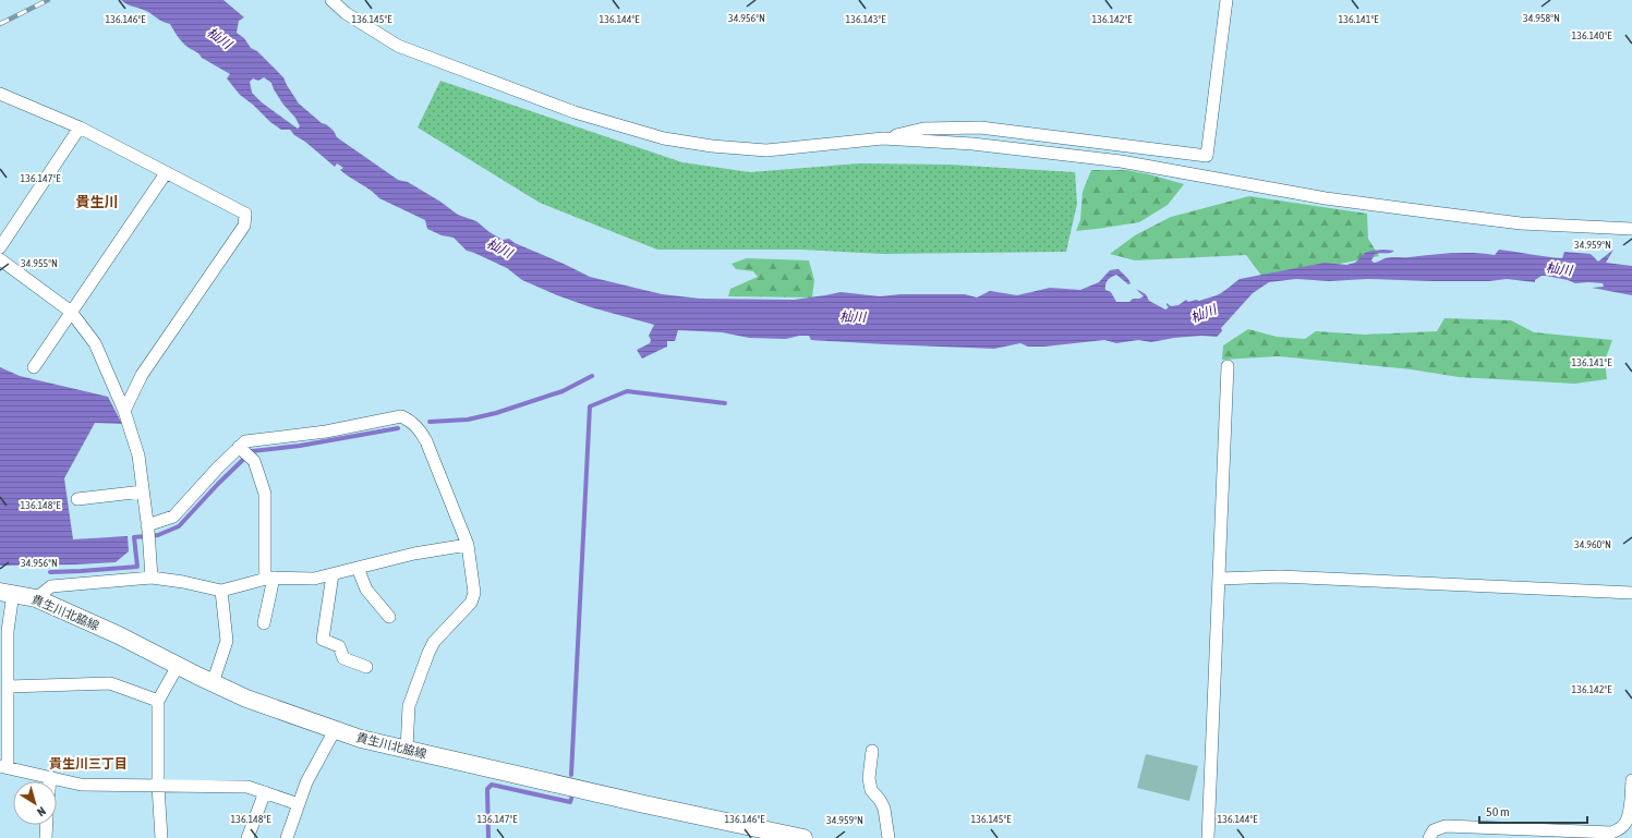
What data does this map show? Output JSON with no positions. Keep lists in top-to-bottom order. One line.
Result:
{"streets":{"main road":["貴生川北脇線"]},"districts":["貴生川","貴生川三丁目"],"water":["杣川"],"scale_bar":"50 m","north":"bottom right","coordinates":["34.956°N","34.958°N","136.146°E","136.145°E","136.144°E","136.142°E","136.141°E","136.143°E","136.140°E","136.147°E","34.959°N","34.955°N","136.148°E","34.960°N"]}
